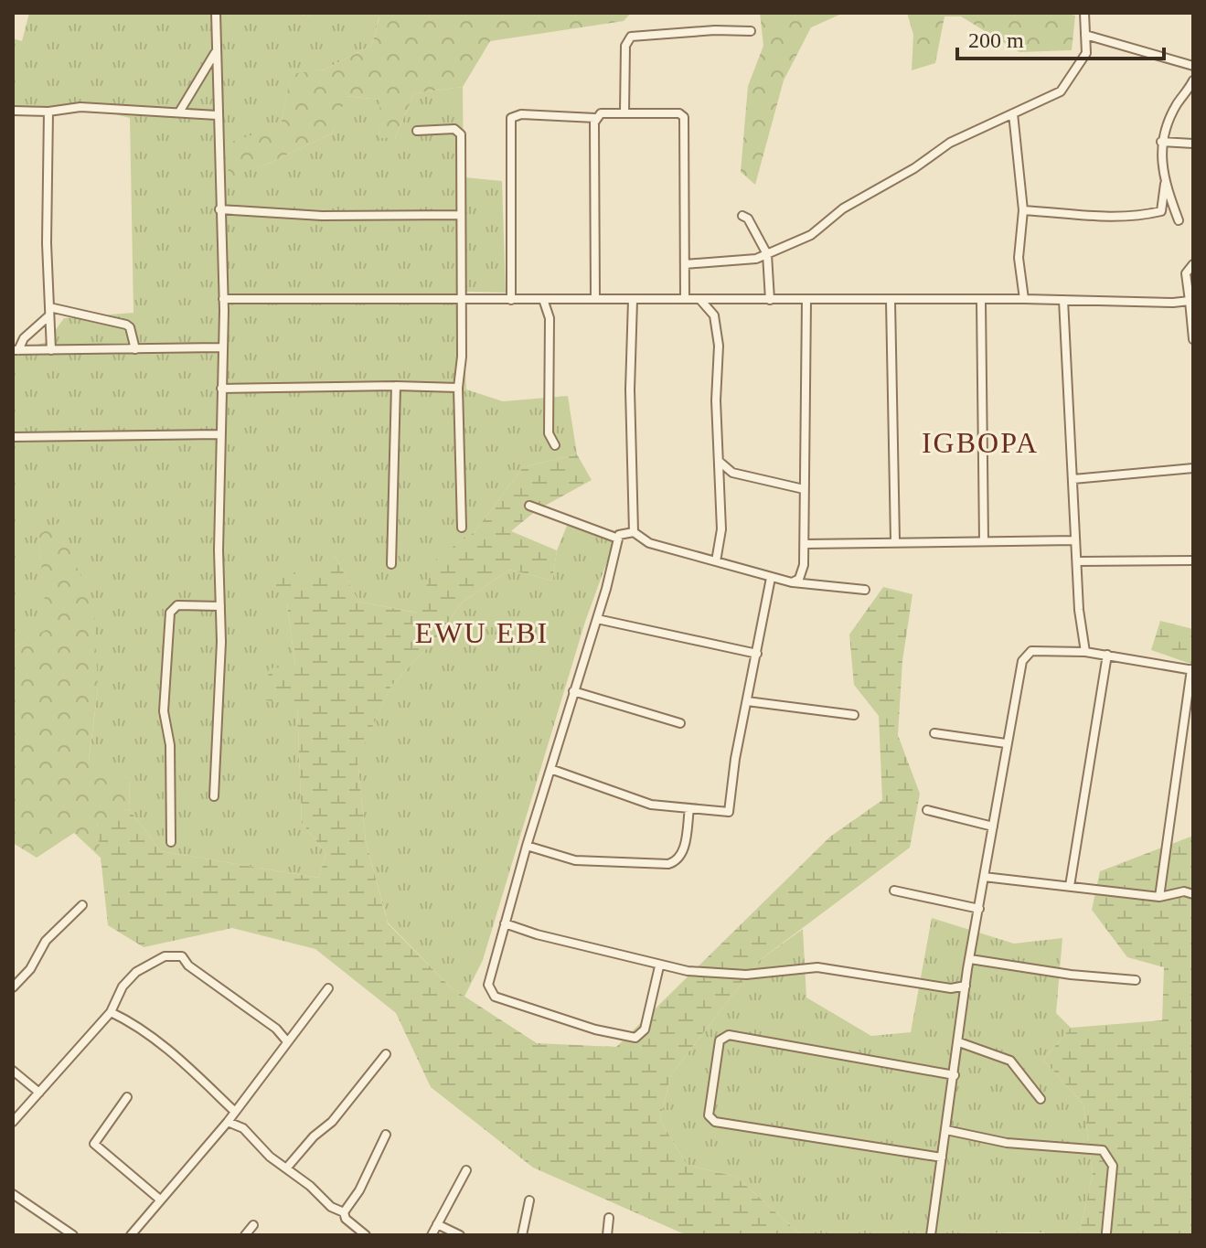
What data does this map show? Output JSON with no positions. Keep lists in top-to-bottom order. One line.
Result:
{"districts":["IGBOPA","EWU EBI"],"scale_bar":"200 m"}
